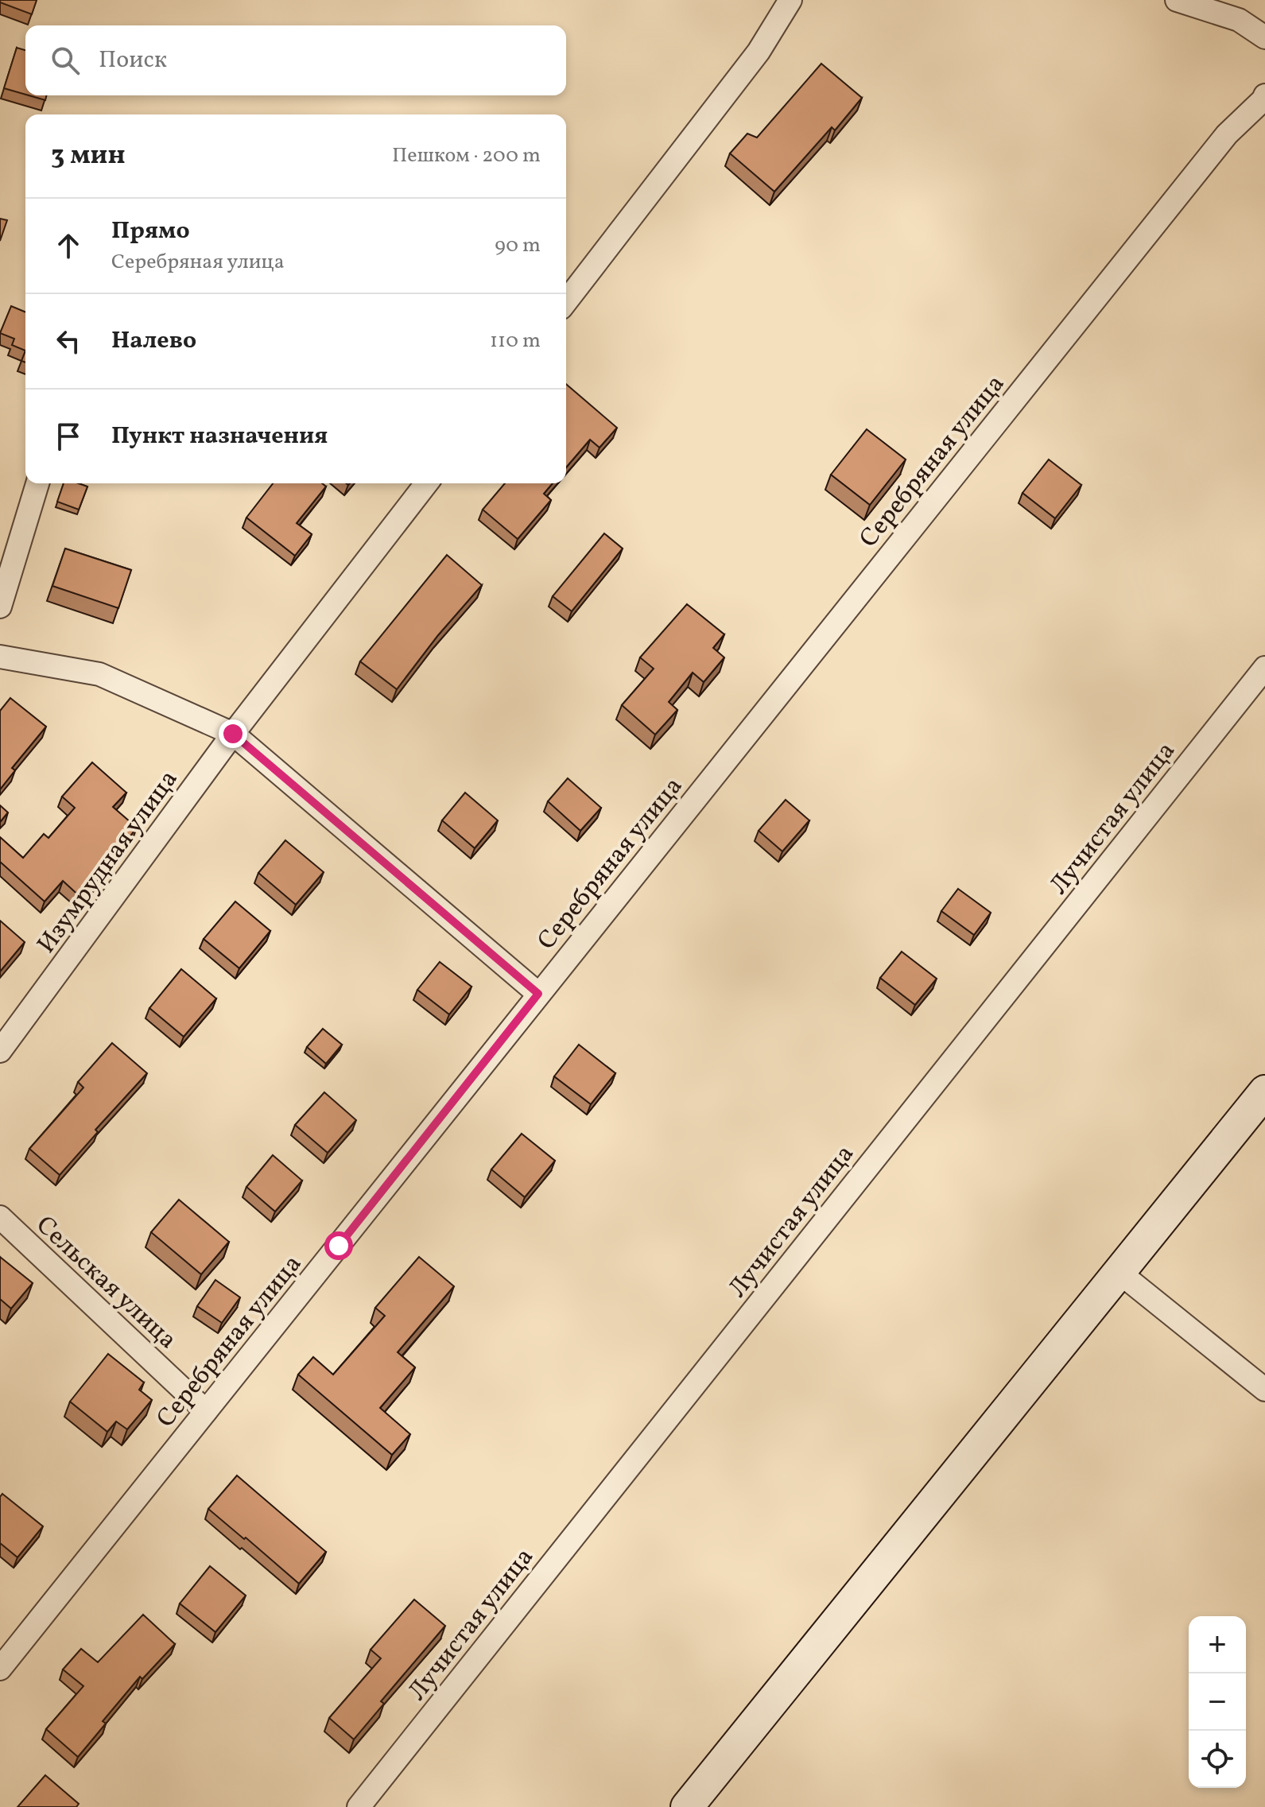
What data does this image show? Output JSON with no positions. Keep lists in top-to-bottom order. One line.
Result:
{"streets":{"street":["Серебряная улица","Лучистая улица","Изумрудная улица","Сельская улица"]},"crossings":[["Серебряная улица","Сельская улица"]],"page":{"search":"Поиск","heading":["3 мин","Пешком · 200 m"],"list":[["Прямо","Серебряная улица","90 m"],["Налево","110 m"],"Пункт назначения"],"map_buttons":["+","−"]}}
